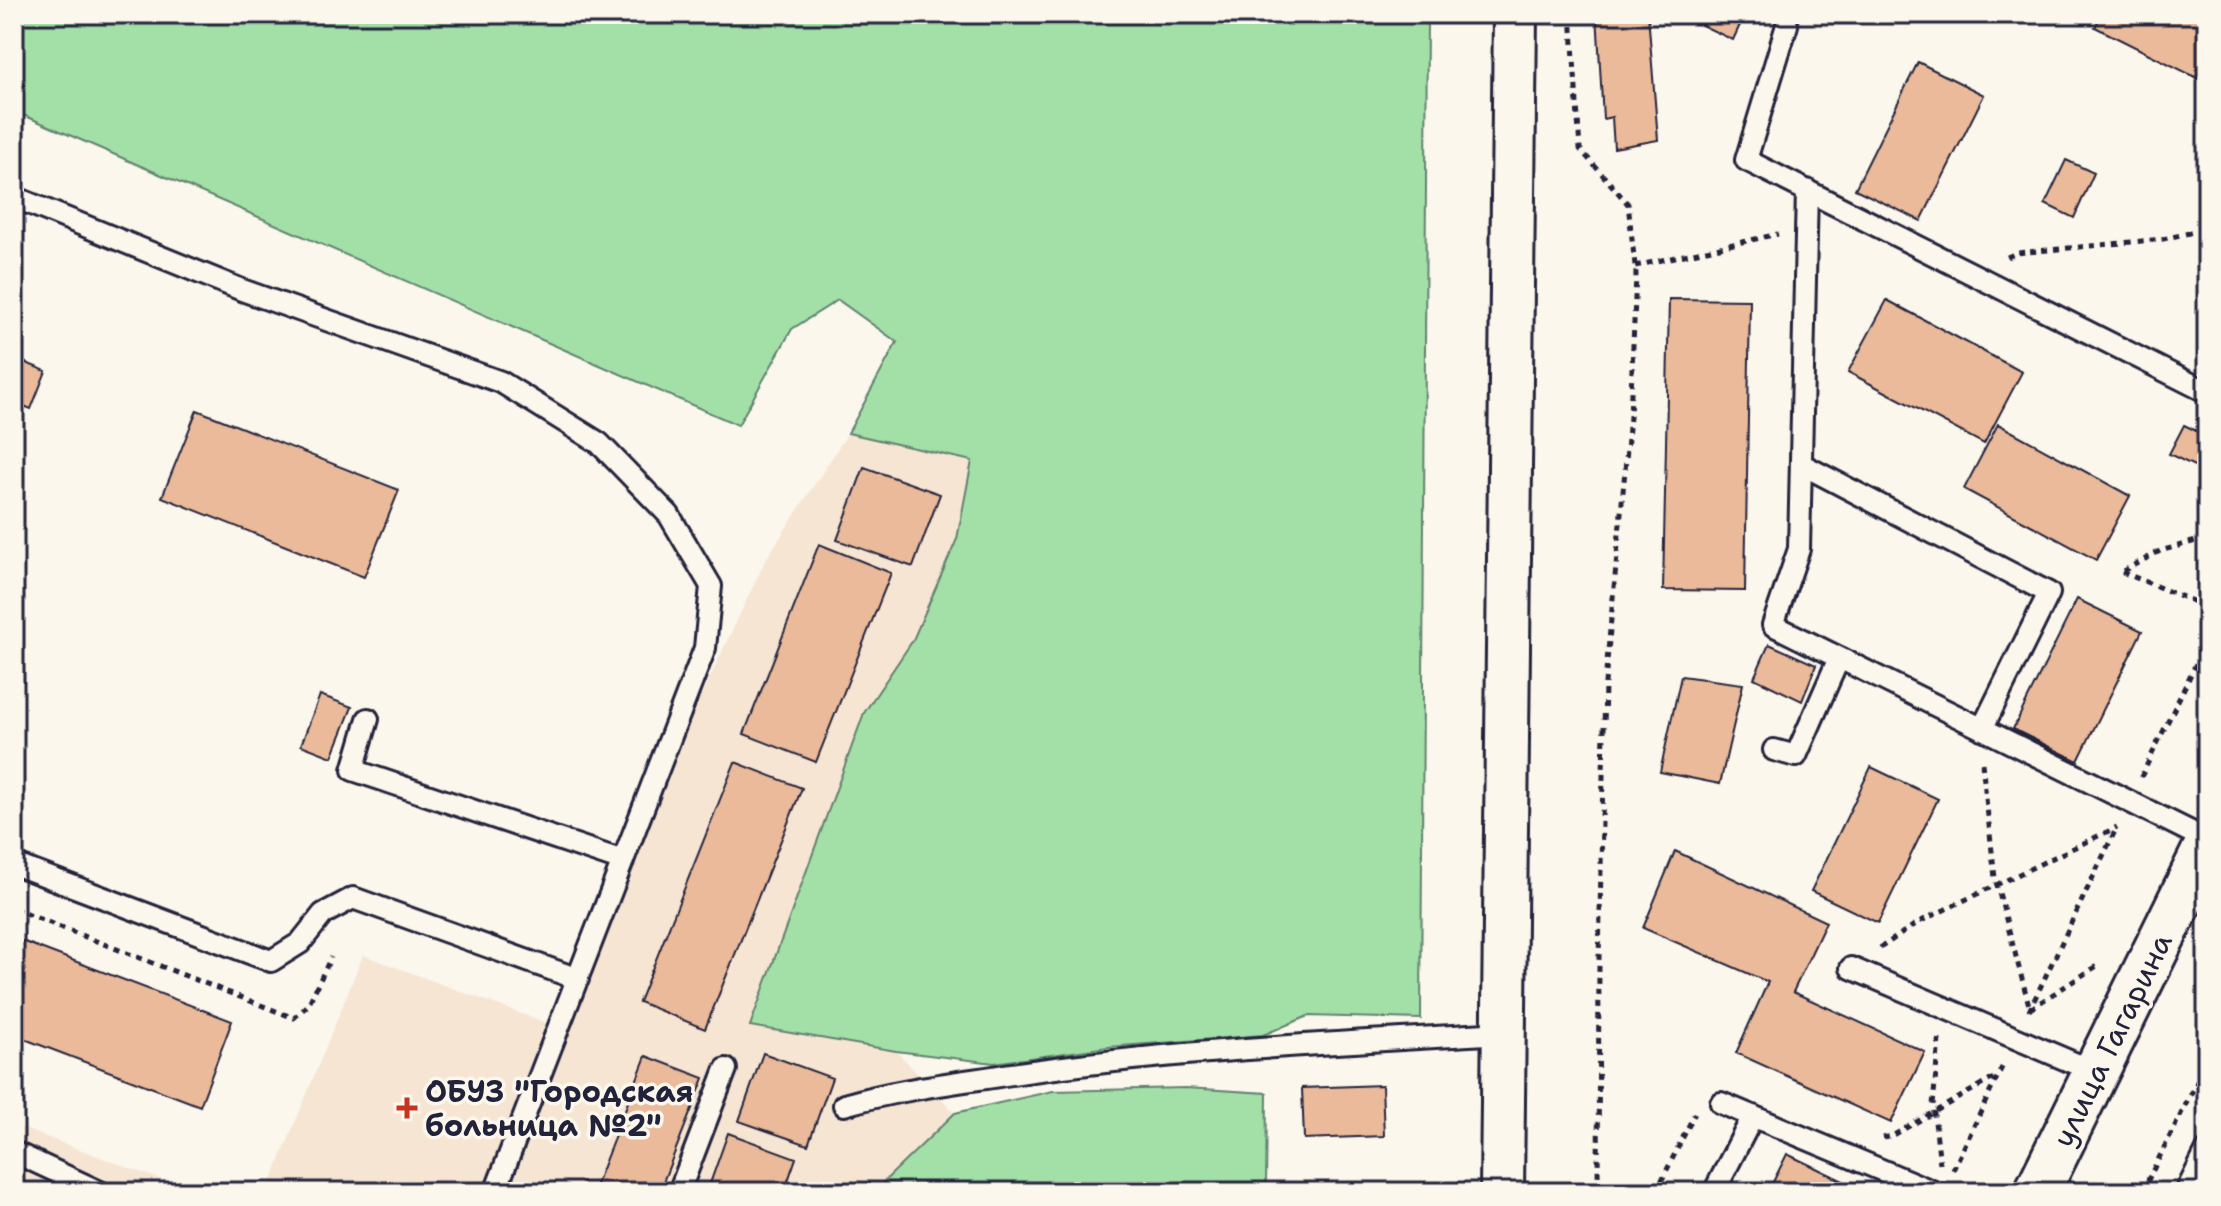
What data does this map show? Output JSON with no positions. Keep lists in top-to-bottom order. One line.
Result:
{"streets":{"main road":["улица Гагарина"]},"places":{"health":["ОБУЗ \"Городская больница №2\""]}}
